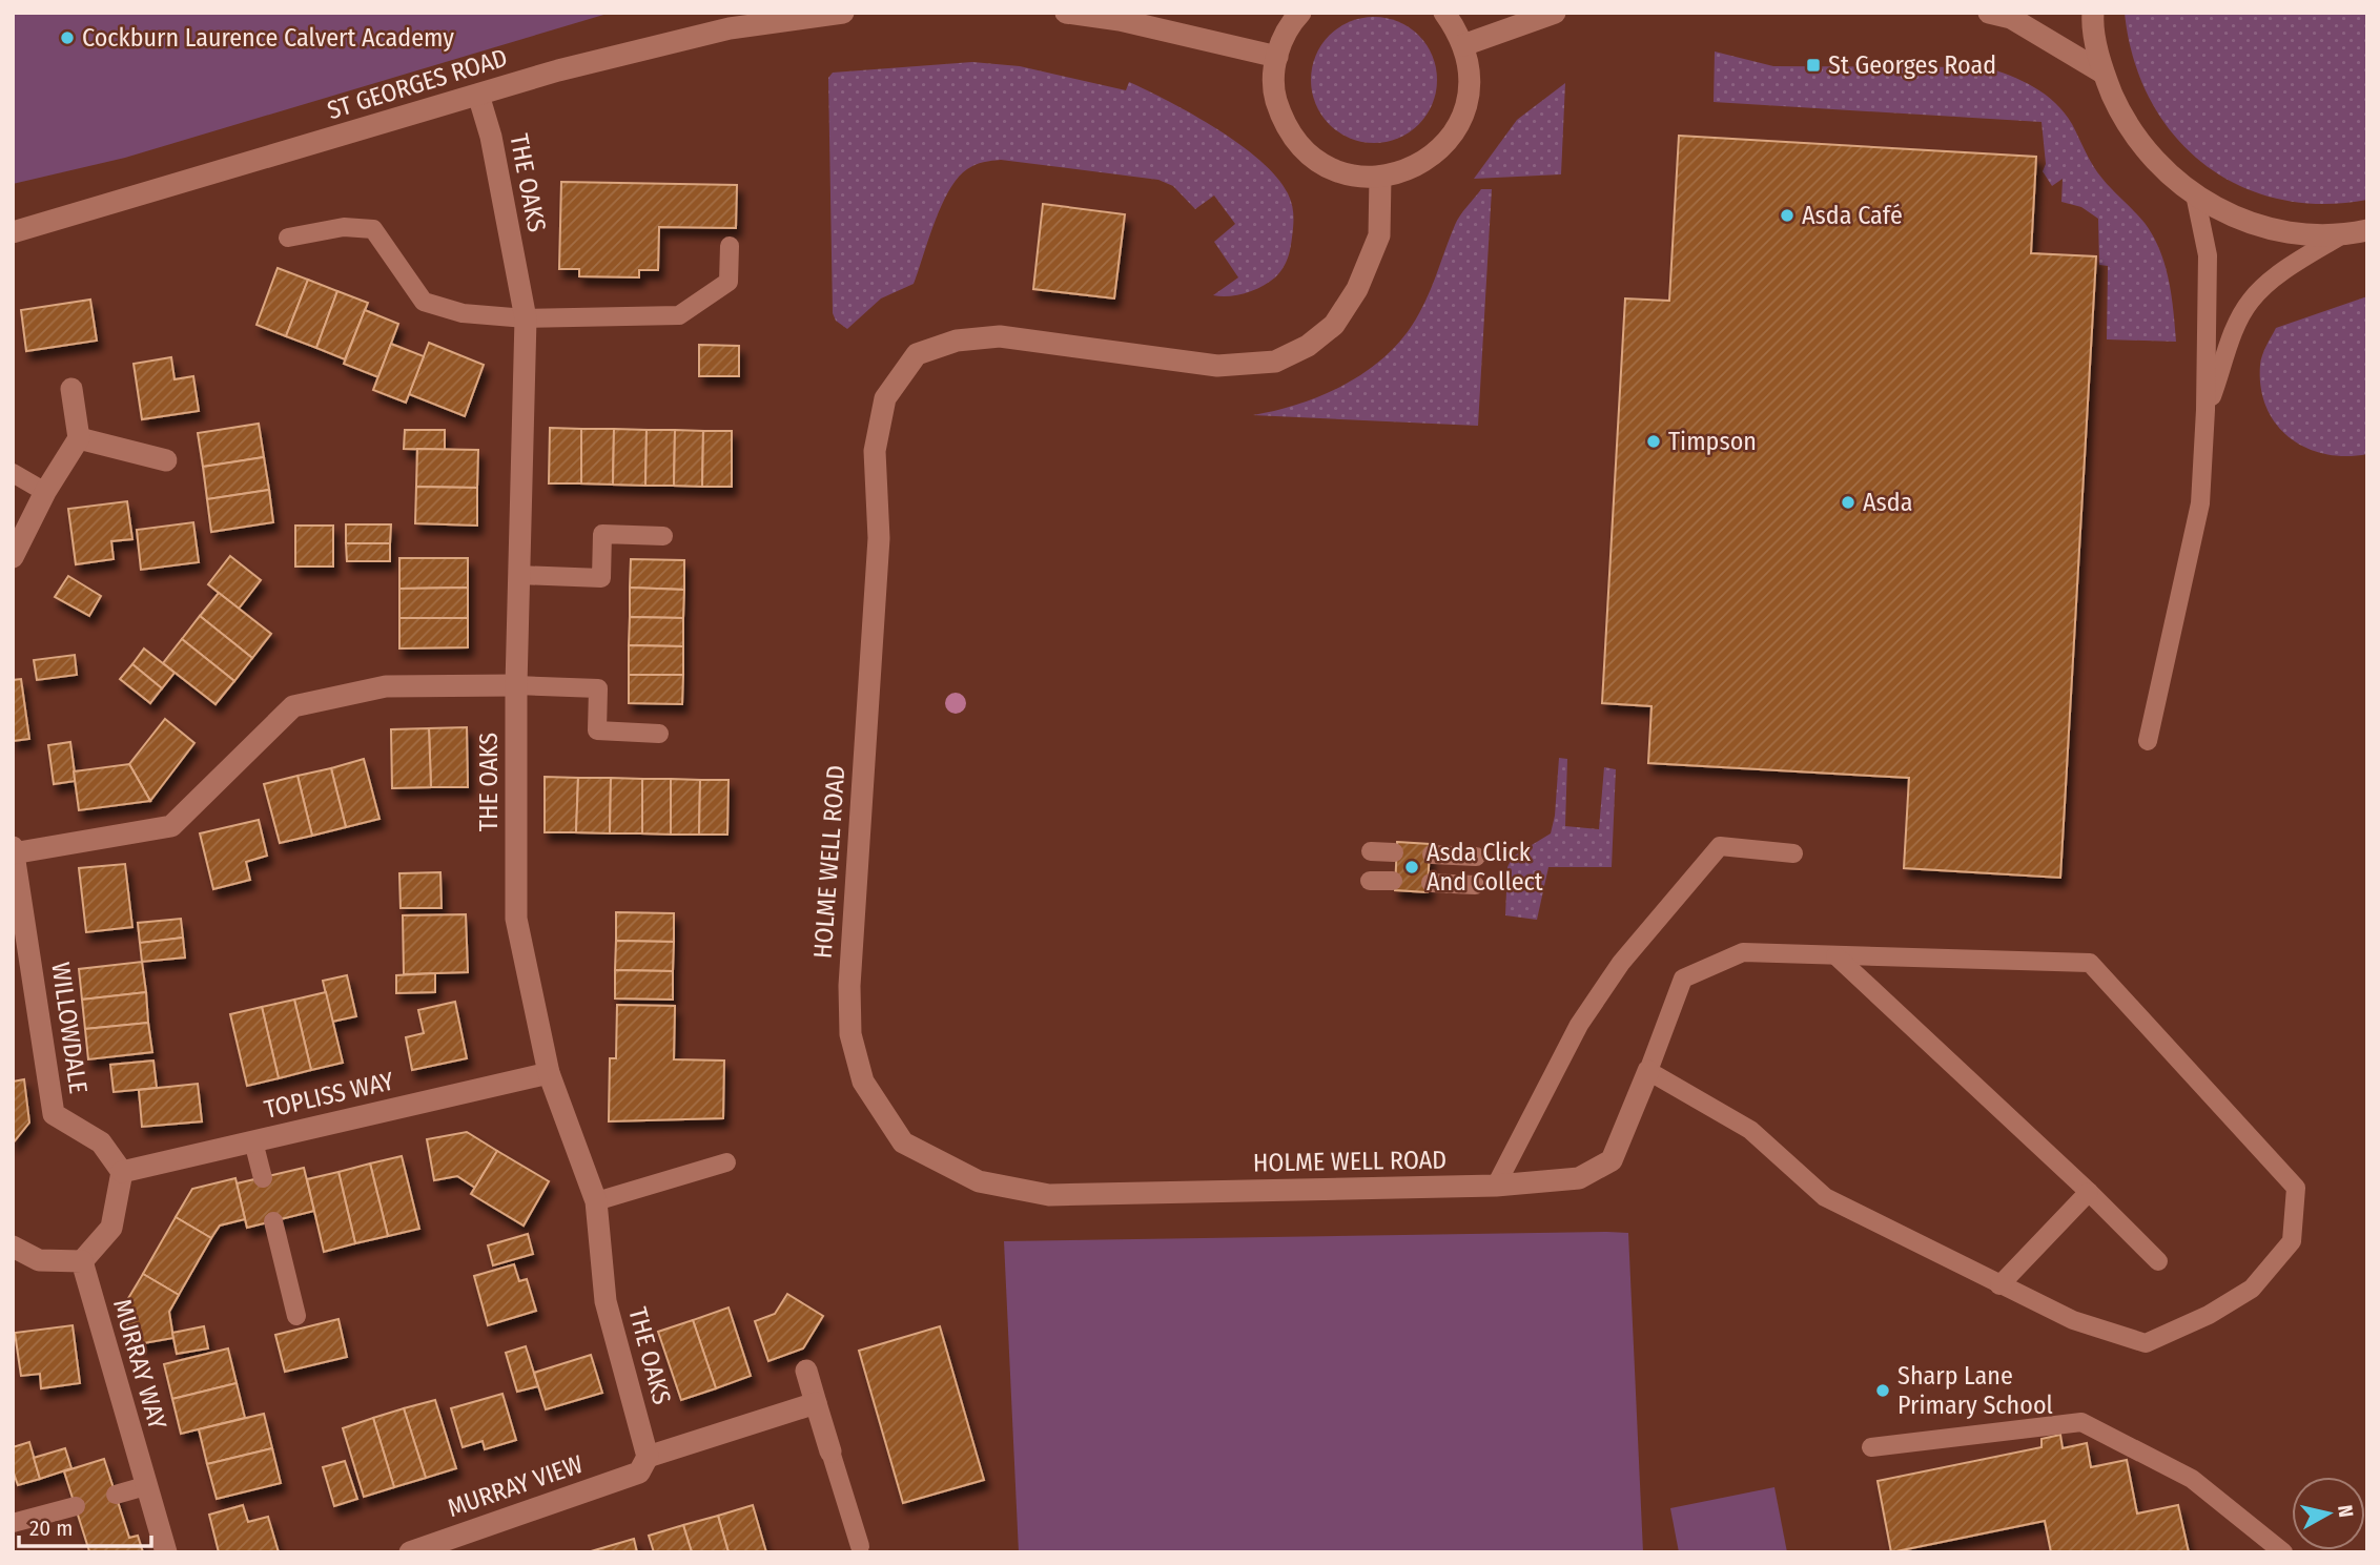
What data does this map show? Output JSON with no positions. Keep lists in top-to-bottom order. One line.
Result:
{"streets":{"street":["ST GEORGES ROAD","THE OAKS","HOLME WELL ROAD","WILLOWDALE","TOPLISS WAY","MURRAY WAY","MURRAY VIEW"]},"crossings":[["ST GEORGES ROAD","THE OAKS"],["THE OAKS","TOPLISS WAY"],["THE OAKS","MURRAY VIEW"],["WILLOWDALE","TOPLISS WAY"]],"places":{"other":["Cockburn Laurence Calvert Academy","Asda Café","Timpson","Asda","Asda Click And Collect","Sharp Lane Primary School"],"transit":["St Georges Road"]},"scale_bar":"20 m","north":"right"}
